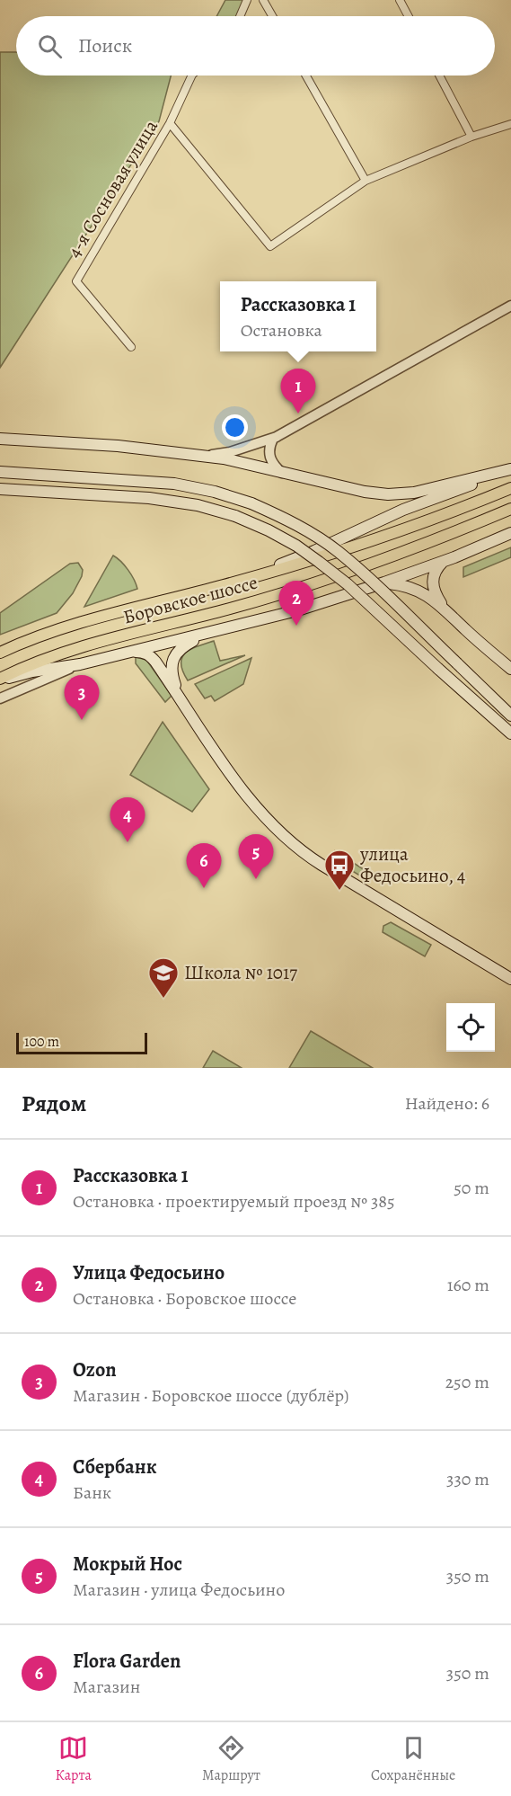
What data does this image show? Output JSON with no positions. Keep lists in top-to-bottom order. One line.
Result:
{"streets":{"main road":["Боровское шоссе"],"street":["4-я Сосновая улица"]},"places":{"bus stop":["улица Федосьино, 4"],"school or university":["Школа № 1017"]},"scale_bar":"100 m","page":{"search":"Поиск","popup":["Рассказовка 1","Остановка"],"pins":["1","2","3","4","5","6"],"scale":"100 m","heading":["Рядом","Найдено: 6"],"list":[{"mark":"1","name":"Рассказовка 1","note":"Остановка · проектируемый проезд № 385","value":"50 m"},{"mark":"2","name":"Улица Федосьино","note":"Остановка · Боровское шоссе","value":"160 m"},{"mark":"3","name":"Ozon","note":"Магазин · Боровское шоссе (дублёр)","value":"250 m"},{"mark":"4","name":"Сбербанк","note":"Банк","value":"330 m"},{"mark":"5","name":"Мокрый Нос","note":"Магазин · улица Федосьино","value":"350 m"},{"mark":"6","name":"Flora Garden","note":"Магазин","value":"350 m"}],"nav":["Карта","Маршрут","Сохранённые"]}}
